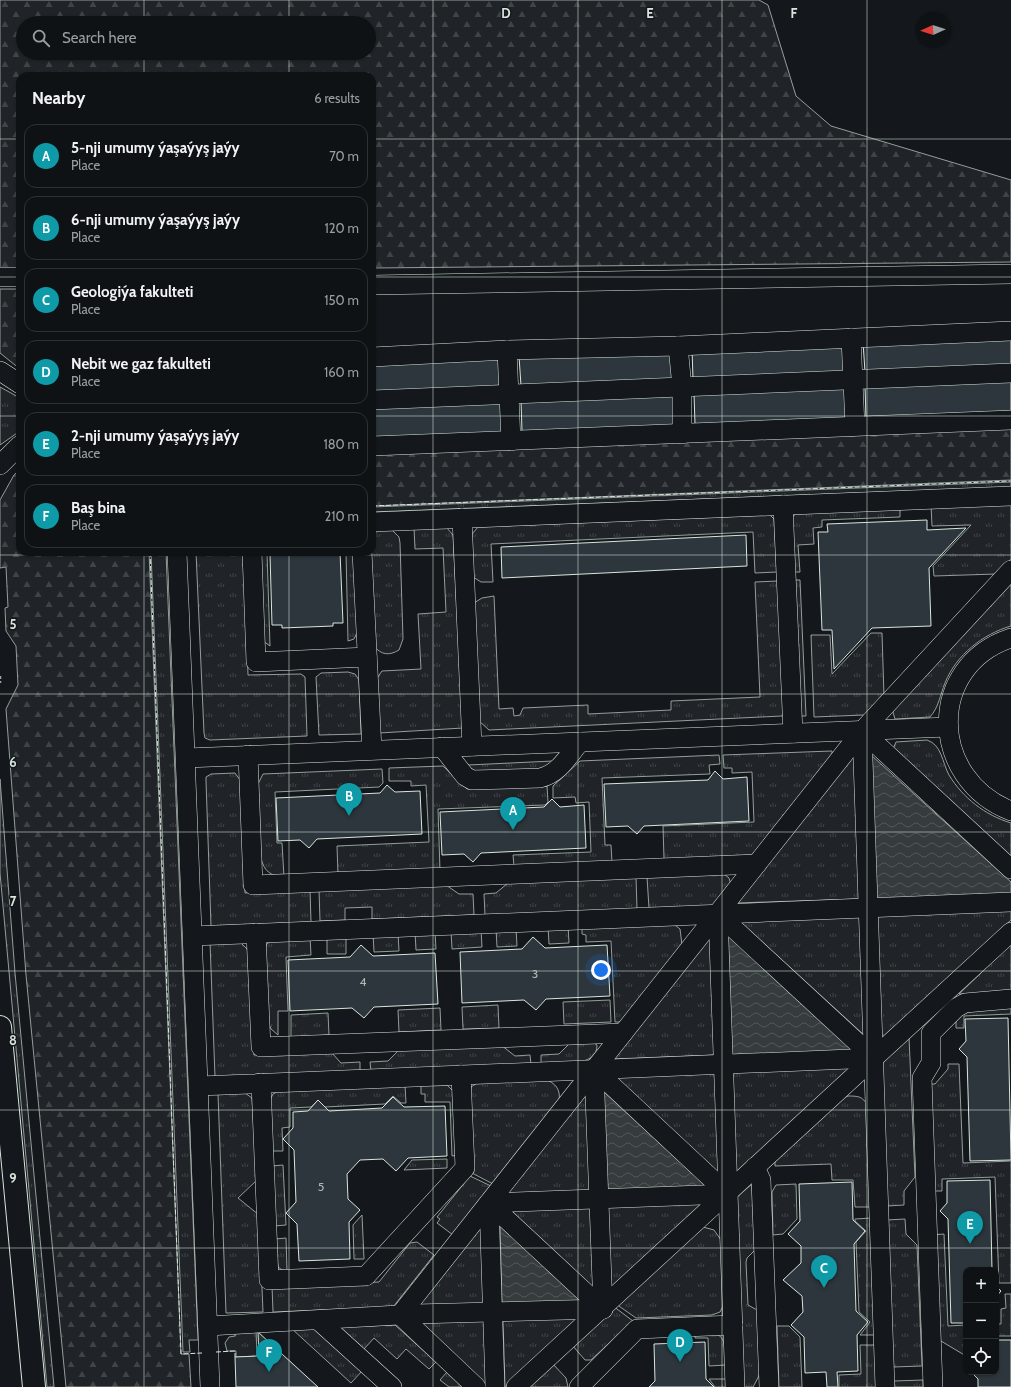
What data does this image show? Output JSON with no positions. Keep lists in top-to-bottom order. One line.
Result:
{"house_numbers":["3","4","5"],"north":"left","page":{"search":"Search here","heading":["Nearby","6 results"],"list":[{"mark":"A","name":"5-nji umumy ýaşaýyş jaýy","note":"Place","value":"70 m"},{"mark":"B","name":"6-nji umumy ýaşaýyş jaýy","note":"Place","value":"120 m"},{"mark":"C","name":"Geologiýa fakulteti","note":"Place","value":"150 m"},{"mark":"D","name":"Nebit we gaz fakulteti","note":"Place","value":"160 m"},{"mark":"E","name":"2-nji umumy ýaşaýyş jaýy","note":"Place","value":"180 m"},{"mark":"F","name":"Baş bina","note":"Place","value":"210 m"}],"pins":["B","A","E","C","D","F"],"map_buttons":["+","−"]},"grid":{"columns":["D","E","F"],"rows":["5","6","7","8","9"]}}
